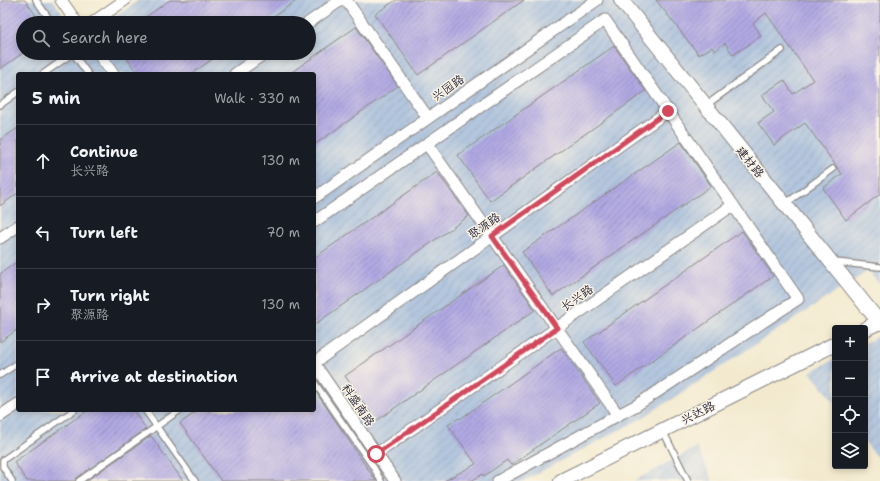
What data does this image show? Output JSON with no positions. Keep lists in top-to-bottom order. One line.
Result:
{"streets":{"street":["兴园路","建材路","聚源路","长兴路","科盛南路","兴达路"]},"crossings":[["长兴路","科盛南路"]],"page":{"search":"Search here","heading":["5 min","Walk · 330 m"],"list":[["Continue","长兴路","130 m"],["Turn left","70 m"],["Turn right","聚源路","130 m"],"Arrive at destination"],"map_buttons":["+","−"]}}
